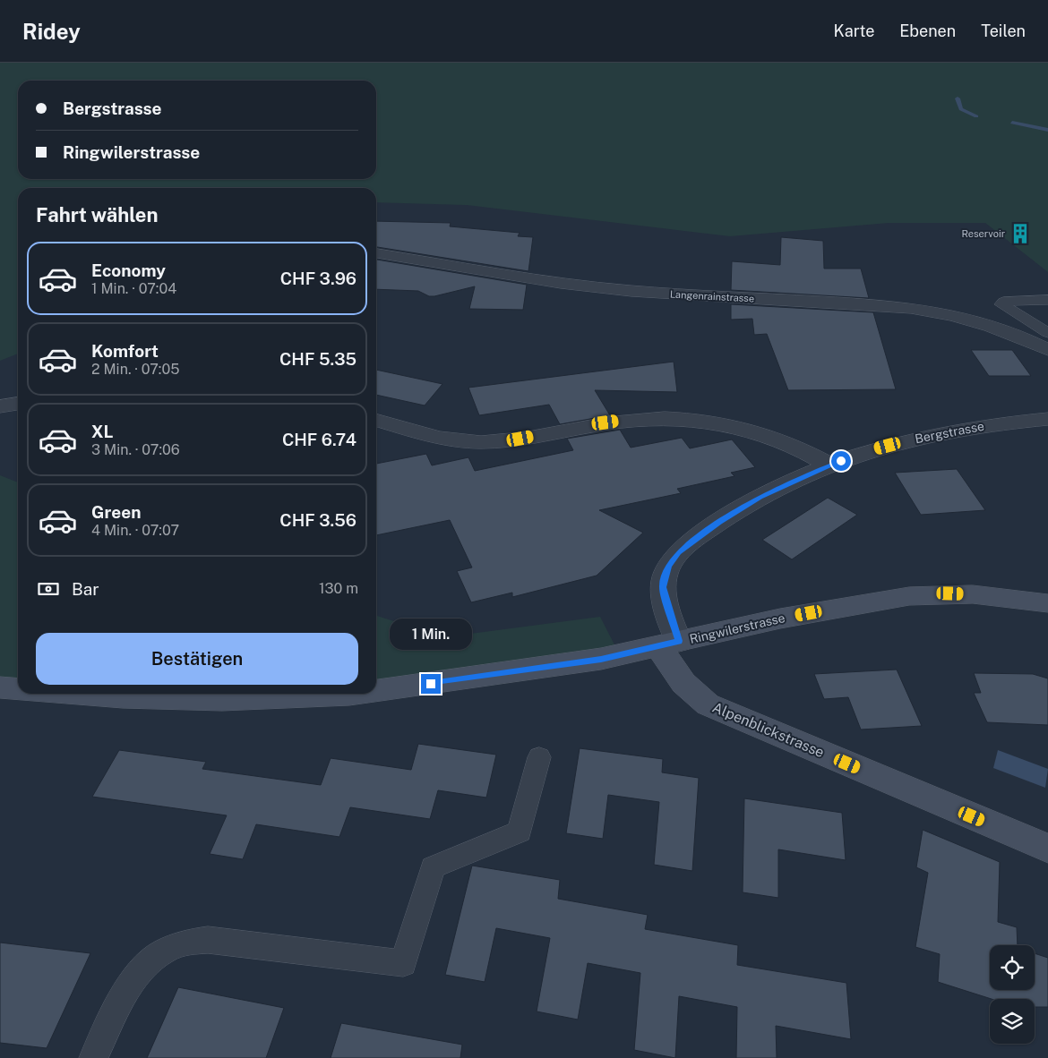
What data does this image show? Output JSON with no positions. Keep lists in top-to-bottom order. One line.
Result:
{"streets":{"street":["Langenrainstrasse","Bergstrasse","Ringwilerstrasse","Alpenblickstrasse"]},"crossings":[["Bergstrasse","Ringwilerstrasse"],["Bergstrasse","Alpenblickstrasse"],["Ringwilerstrasse","Alpenblickstrasse"]],"places":{"building":["Reservoir"]},"page":{"header":"Ridey","nav":["Karte","Ebenen","Teilen"],"banner":["Bergstrasse","Ringwilerstrasse"],"heading":"Fahrt wählen","list":[{"name":"Economy","note":"1 Min. · 07:04","value":"CHF 3.96"},{"name":"Komfort","note":"2 Min. · 07:05","value":"CHF 5.35"},{"name":"XL","note":"3 Min. · 07:06","value":"CHF 6.74"},{"name":"Green","note":"4 Min. · 07:07","value":"CHF 3.56"}],"pay":["Bar","130 m"],"bubble":"1 Min.","buttons":"Bestätigen"}}
